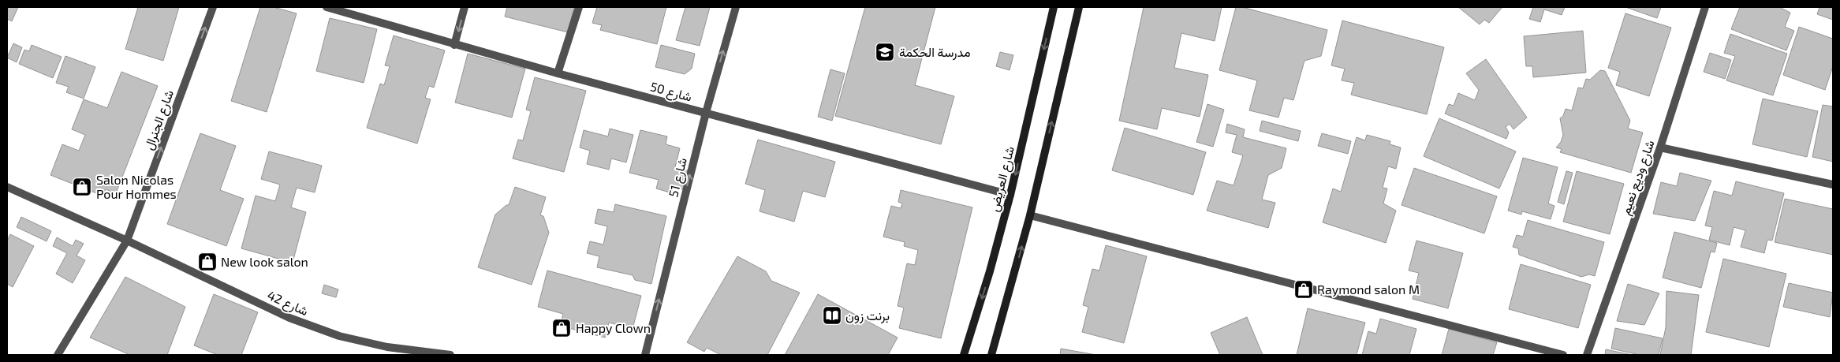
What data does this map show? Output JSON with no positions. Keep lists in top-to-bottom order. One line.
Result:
{"streets":{"main road":["شارع العريض"],"street":["شارع 50","شارع الجنرال","شارع 51","شارع وديع نعيم","شارع 42"]},"crossings":[["شارع 50","شارع 51"],["شارع 50","شارع العريض"],["شارع الجنرال","شارع 42"]],"one_way":["شارع الجنرال","شارع 51"],"places":{"school or university":["مدرسة الحكمة"],"shop":["Salon Nicolas Pour Hommes","New look salon","Raymond salon M","Happy Clown"],"library":["برنت زون"]}}
